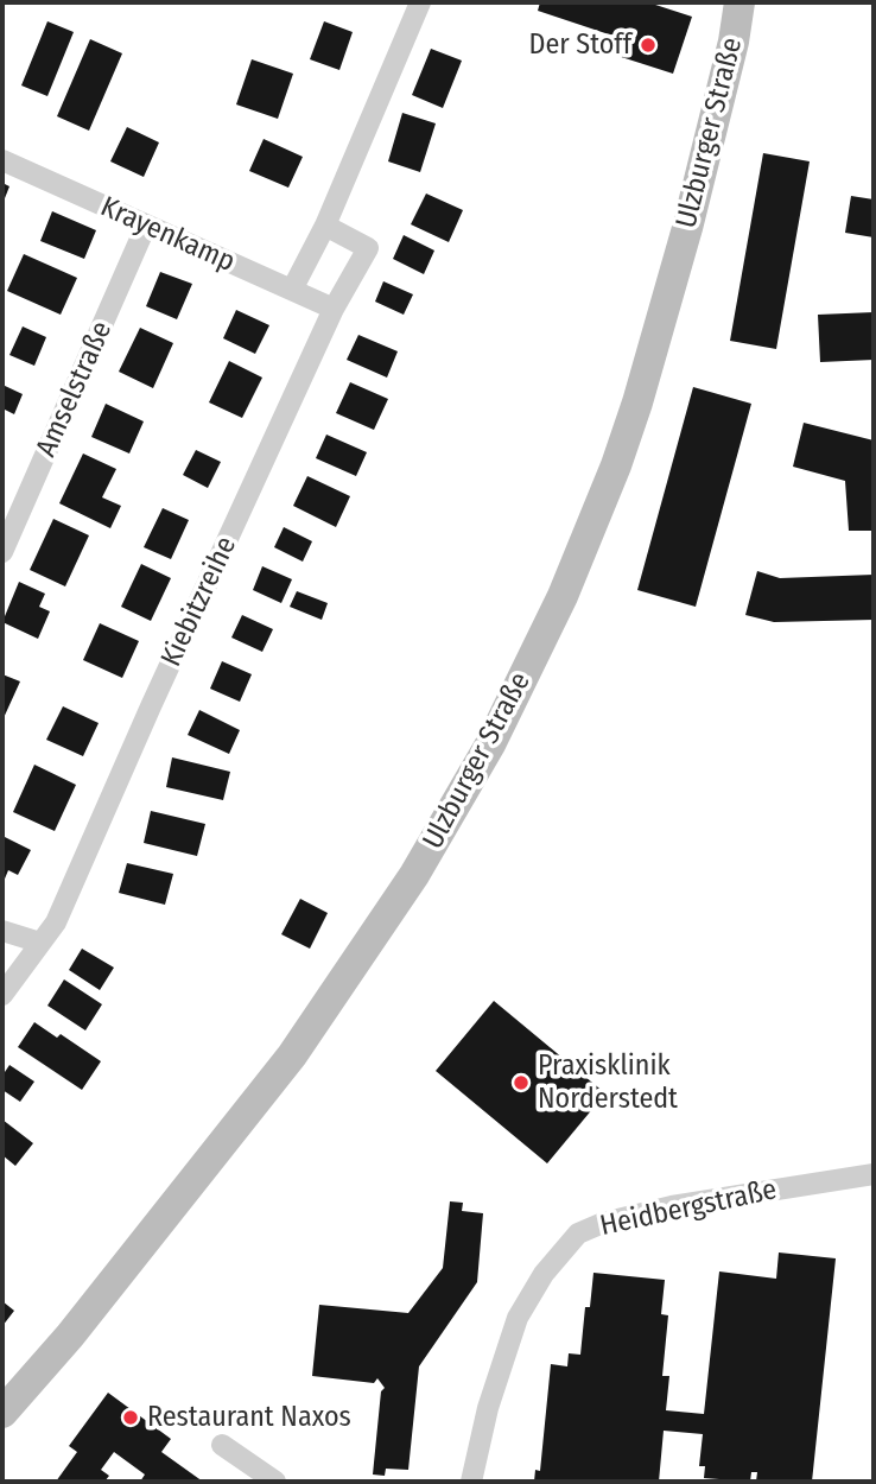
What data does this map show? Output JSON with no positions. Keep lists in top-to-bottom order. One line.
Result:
{"streets":{"main road":["Ulzburger Straße"],"street":["Krayenkamp","Amselstraße","Kiebitzreihe","Heidbergstraße"]},"crossings":[["Krayenkamp","Amselstraße"],["Krayenkamp","Kiebitzreihe"]],"places":["Der Stoff","Praxisklinik Norderstedt","Restaurant Naxos"]}
